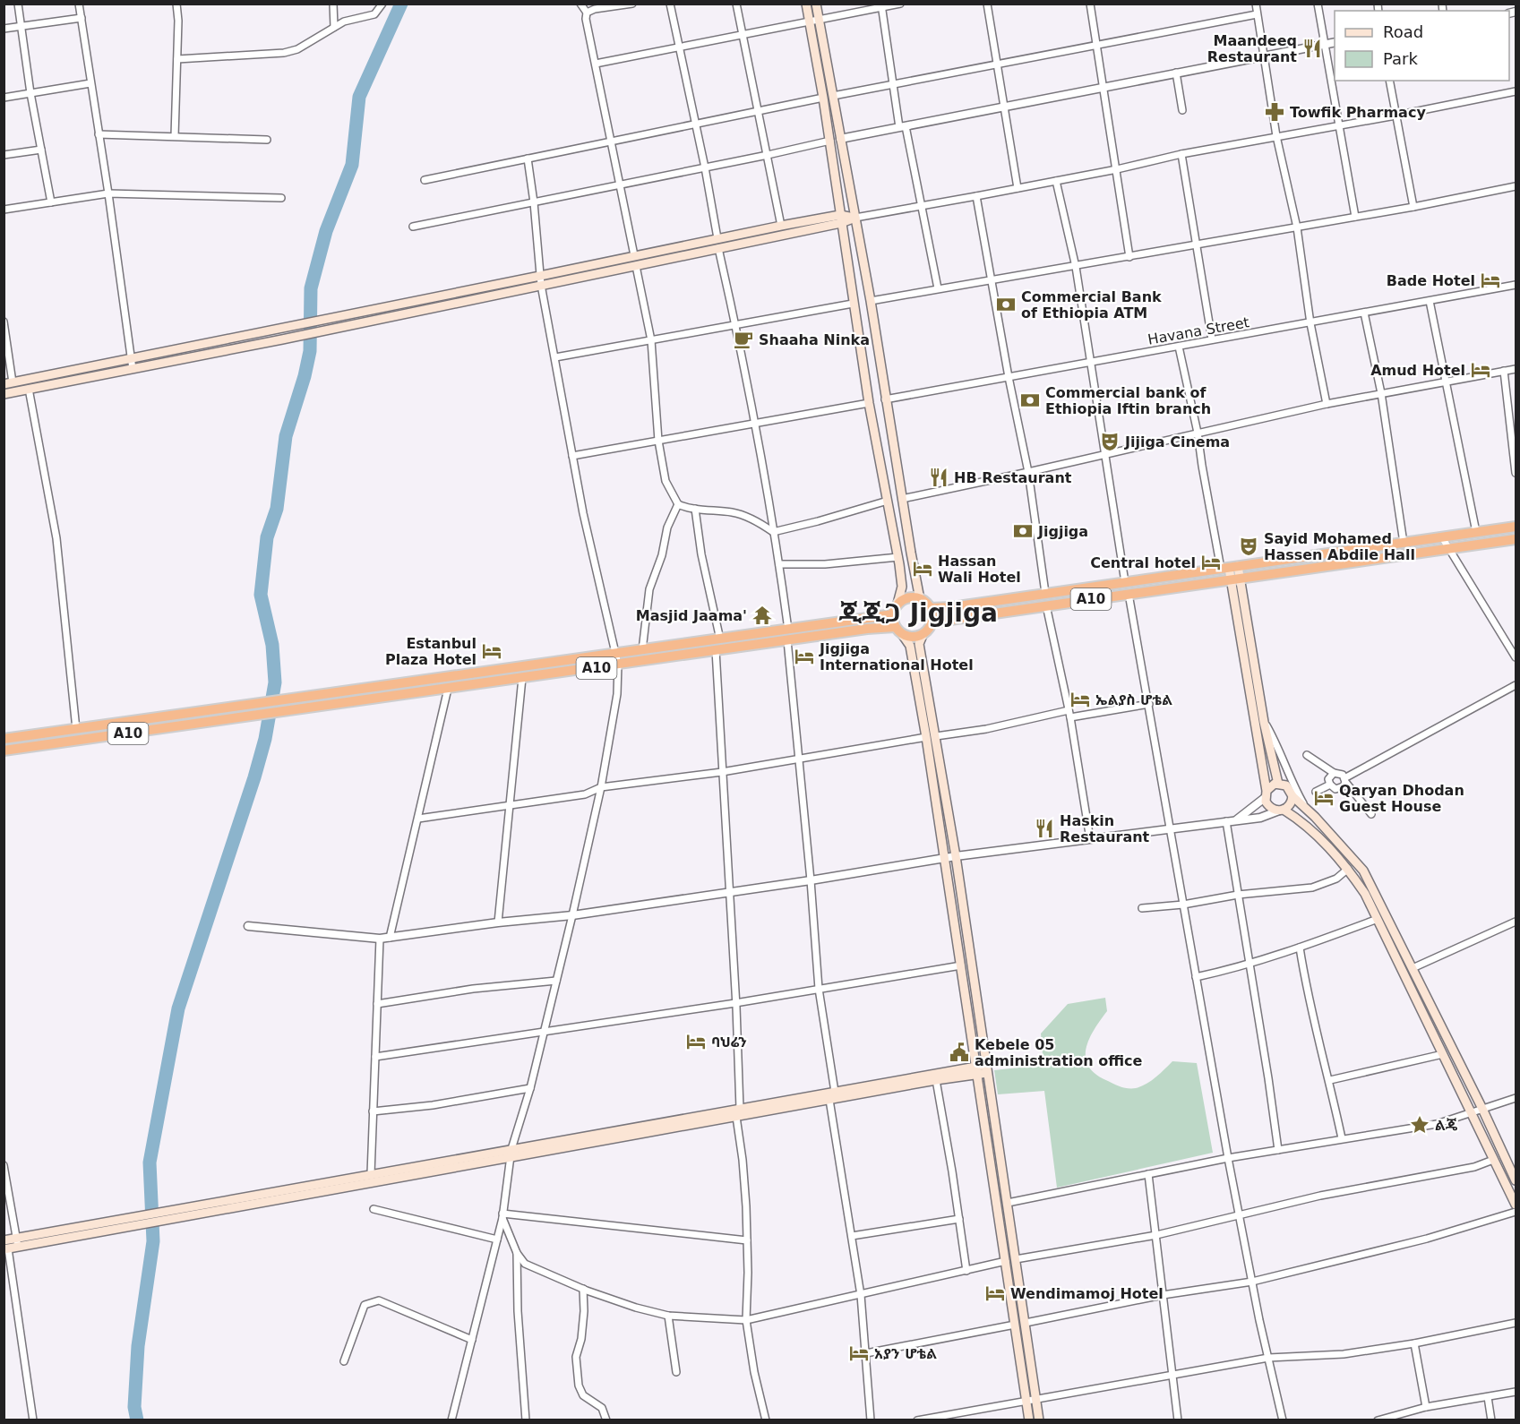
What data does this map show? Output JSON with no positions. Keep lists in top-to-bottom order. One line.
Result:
{"streets":{"highway":["A10"],"street":["Havana Street"]},"districts":["ጂጂጋ Jigjiga"],"places":{"restaurant":["Maandeeq Restaurant","HB Restaurant","Haskin Restaurant"],"pharmacy":["Towfik Pharmacy"],"hotel":["Bade Hotel","Amud Hotel","Central hotel","Hassan Wali Hotel","Estanbul Plaza Hotel","Jigjiga International Hotel","ኤልያስ ሆቴል","Qaryan Dhodan Guest House","ባህሬን","Wendimamoj Hotel","አያን ሆቴል"],"bank":["Commercial Bank of Ethiopia ATM","Commercial bank of Ethiopia Iftin branch","Jigjiga"],"cafe":["Shaaha Ninka"],"theatre":["Jijiga Cinema","Sayid Mohamed Hassen Abdile Hall"],"temple":["Masjid Jaama'"],"public building":["Kebele 05 administration office"],"place":["ልጄ"]},"legend":["Road","Park"]}
